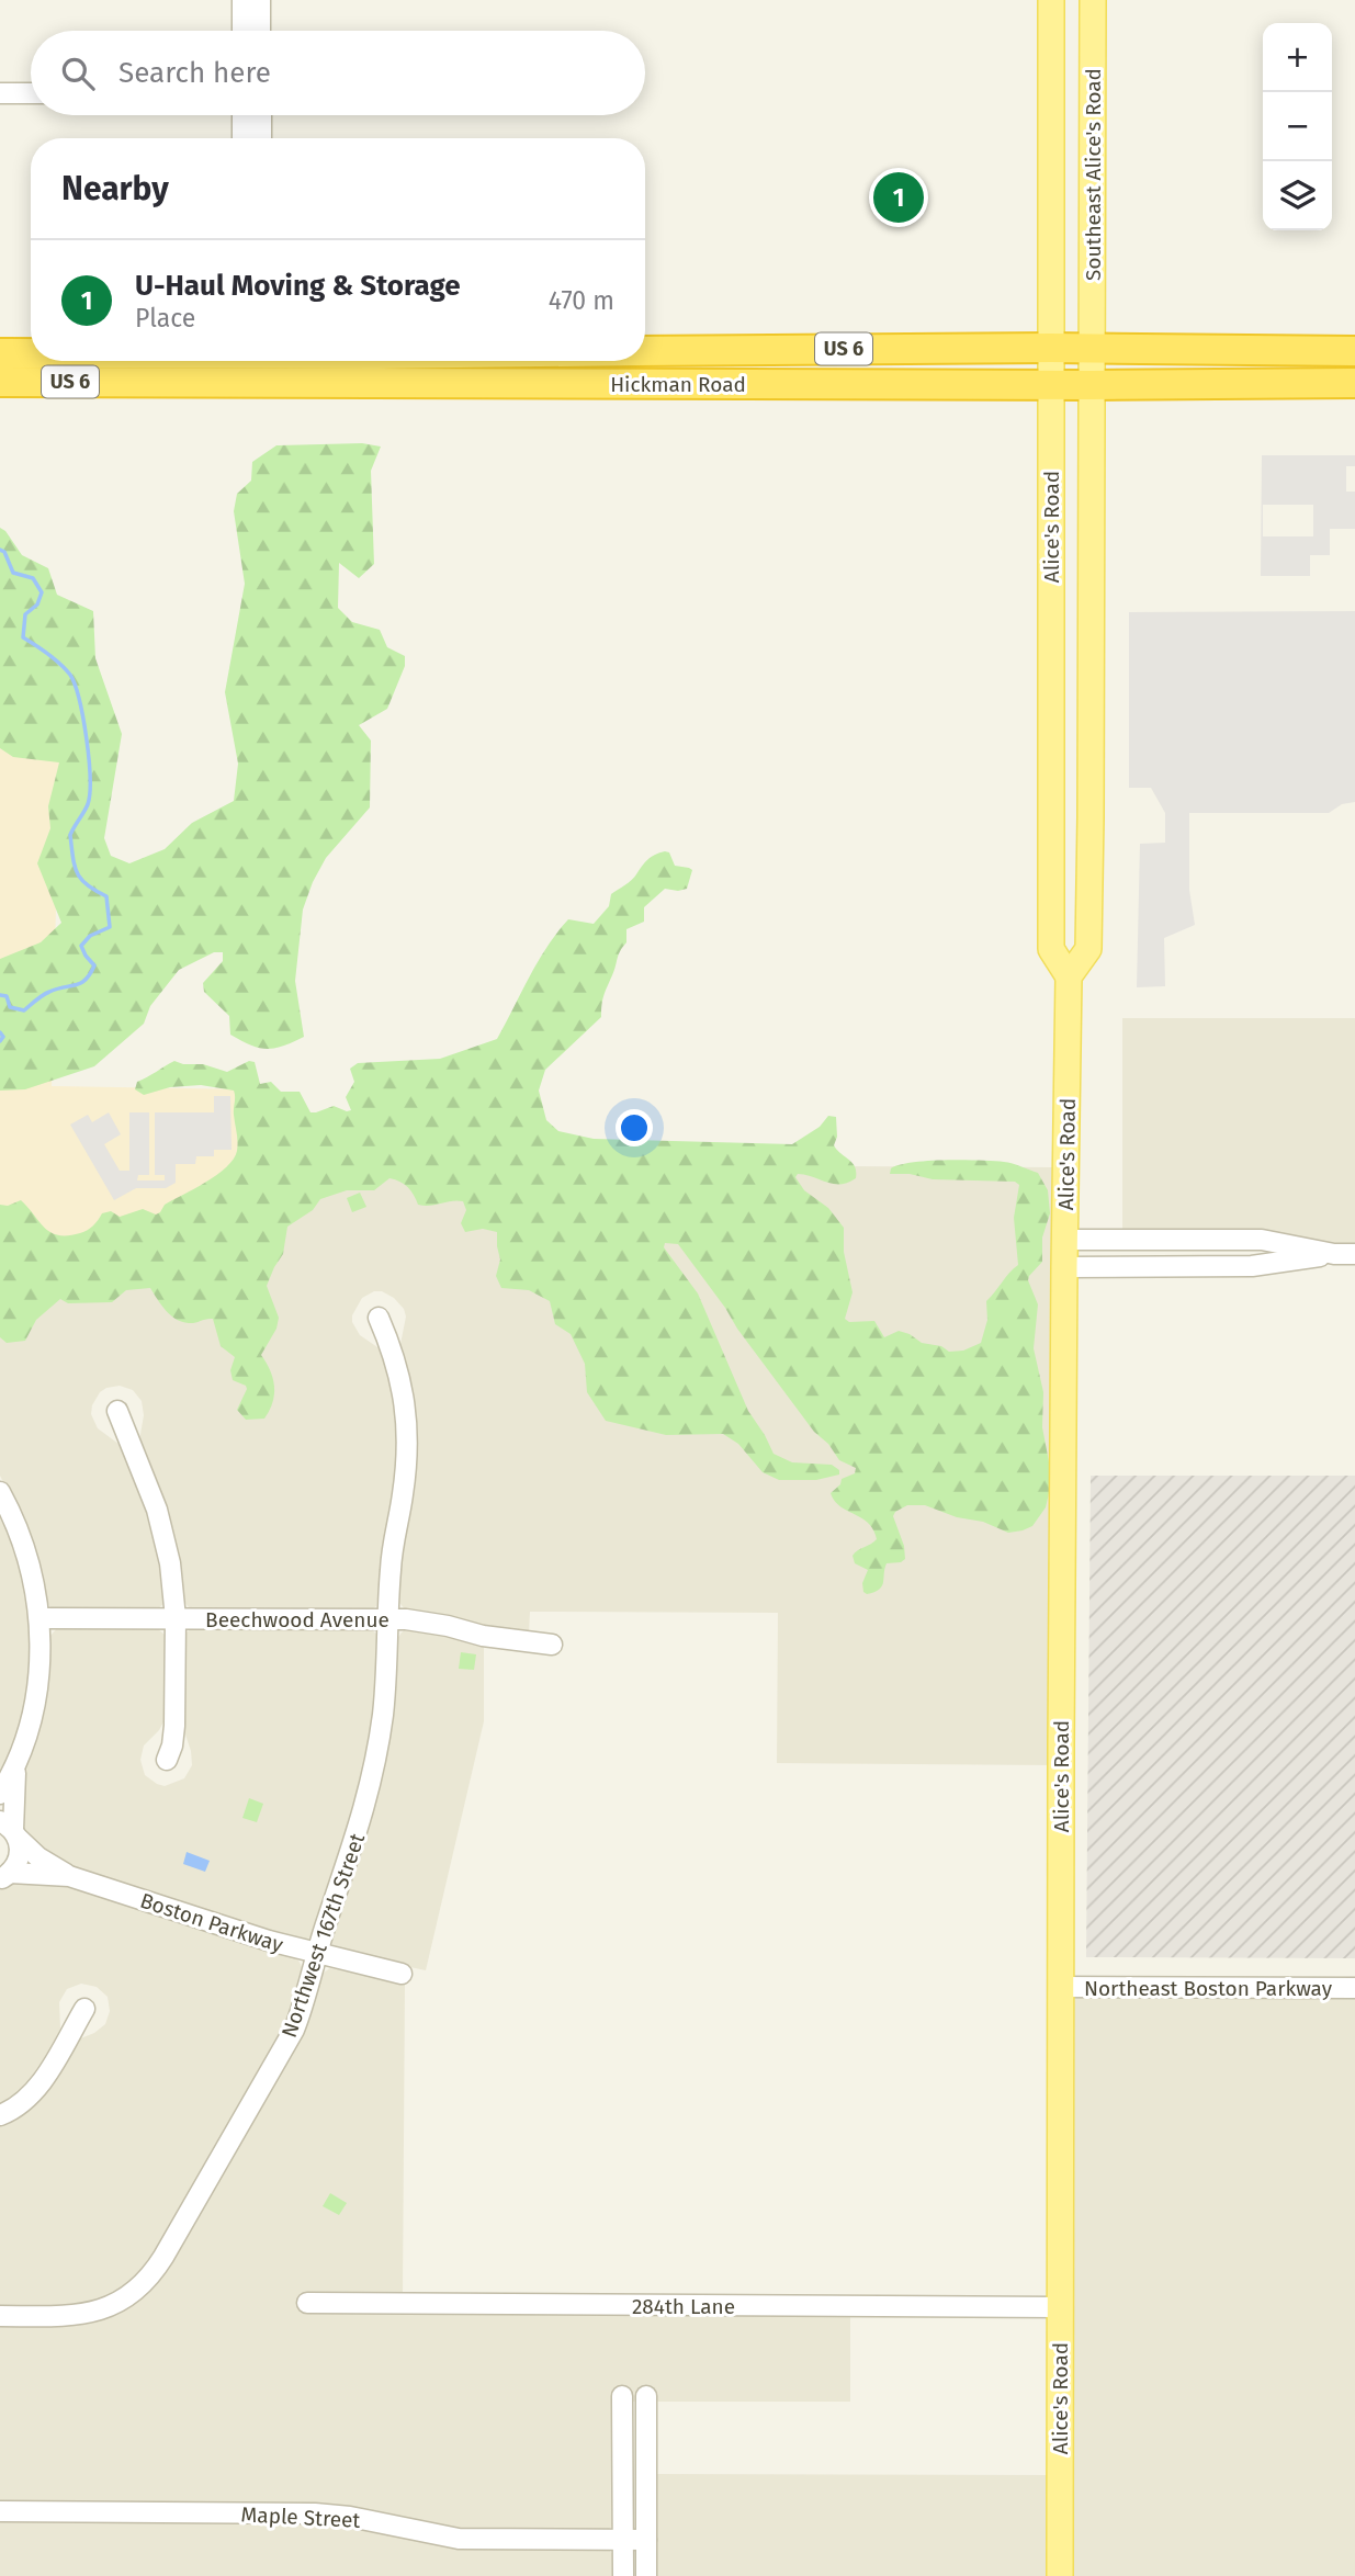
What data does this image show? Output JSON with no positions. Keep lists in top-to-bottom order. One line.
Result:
{"streets":{"highway":["US 6","Hickman Road"],"main road":["Southeast Alice's Road","Alice's Road"],"street":["Beechwood Avenue","Boston Parkway","Northwest 167th Street","Northeast Boston Parkway","284th Lane","Maple Street"]},"crossings":[["Southeast Alice's Road","Hickman Road"],["Southeast Alice's Road","Alice's Road"],["Hickman Road","Alice's Road"],["Alice's Road","Northeast Boston Parkway"],["Alice's Road","284th Lane"],["Beechwood Avenue","Northwest 167th Street"],["Boston Parkway","Northwest 167th Street"]],"page":{"map_buttons":["+","−"],"search":"Search here","heading":"Nearby","pins":"1","list":[{"mark":"1","name":"U-Haul Moving & Storage","note":"Place","value":"470 m"}]}}
